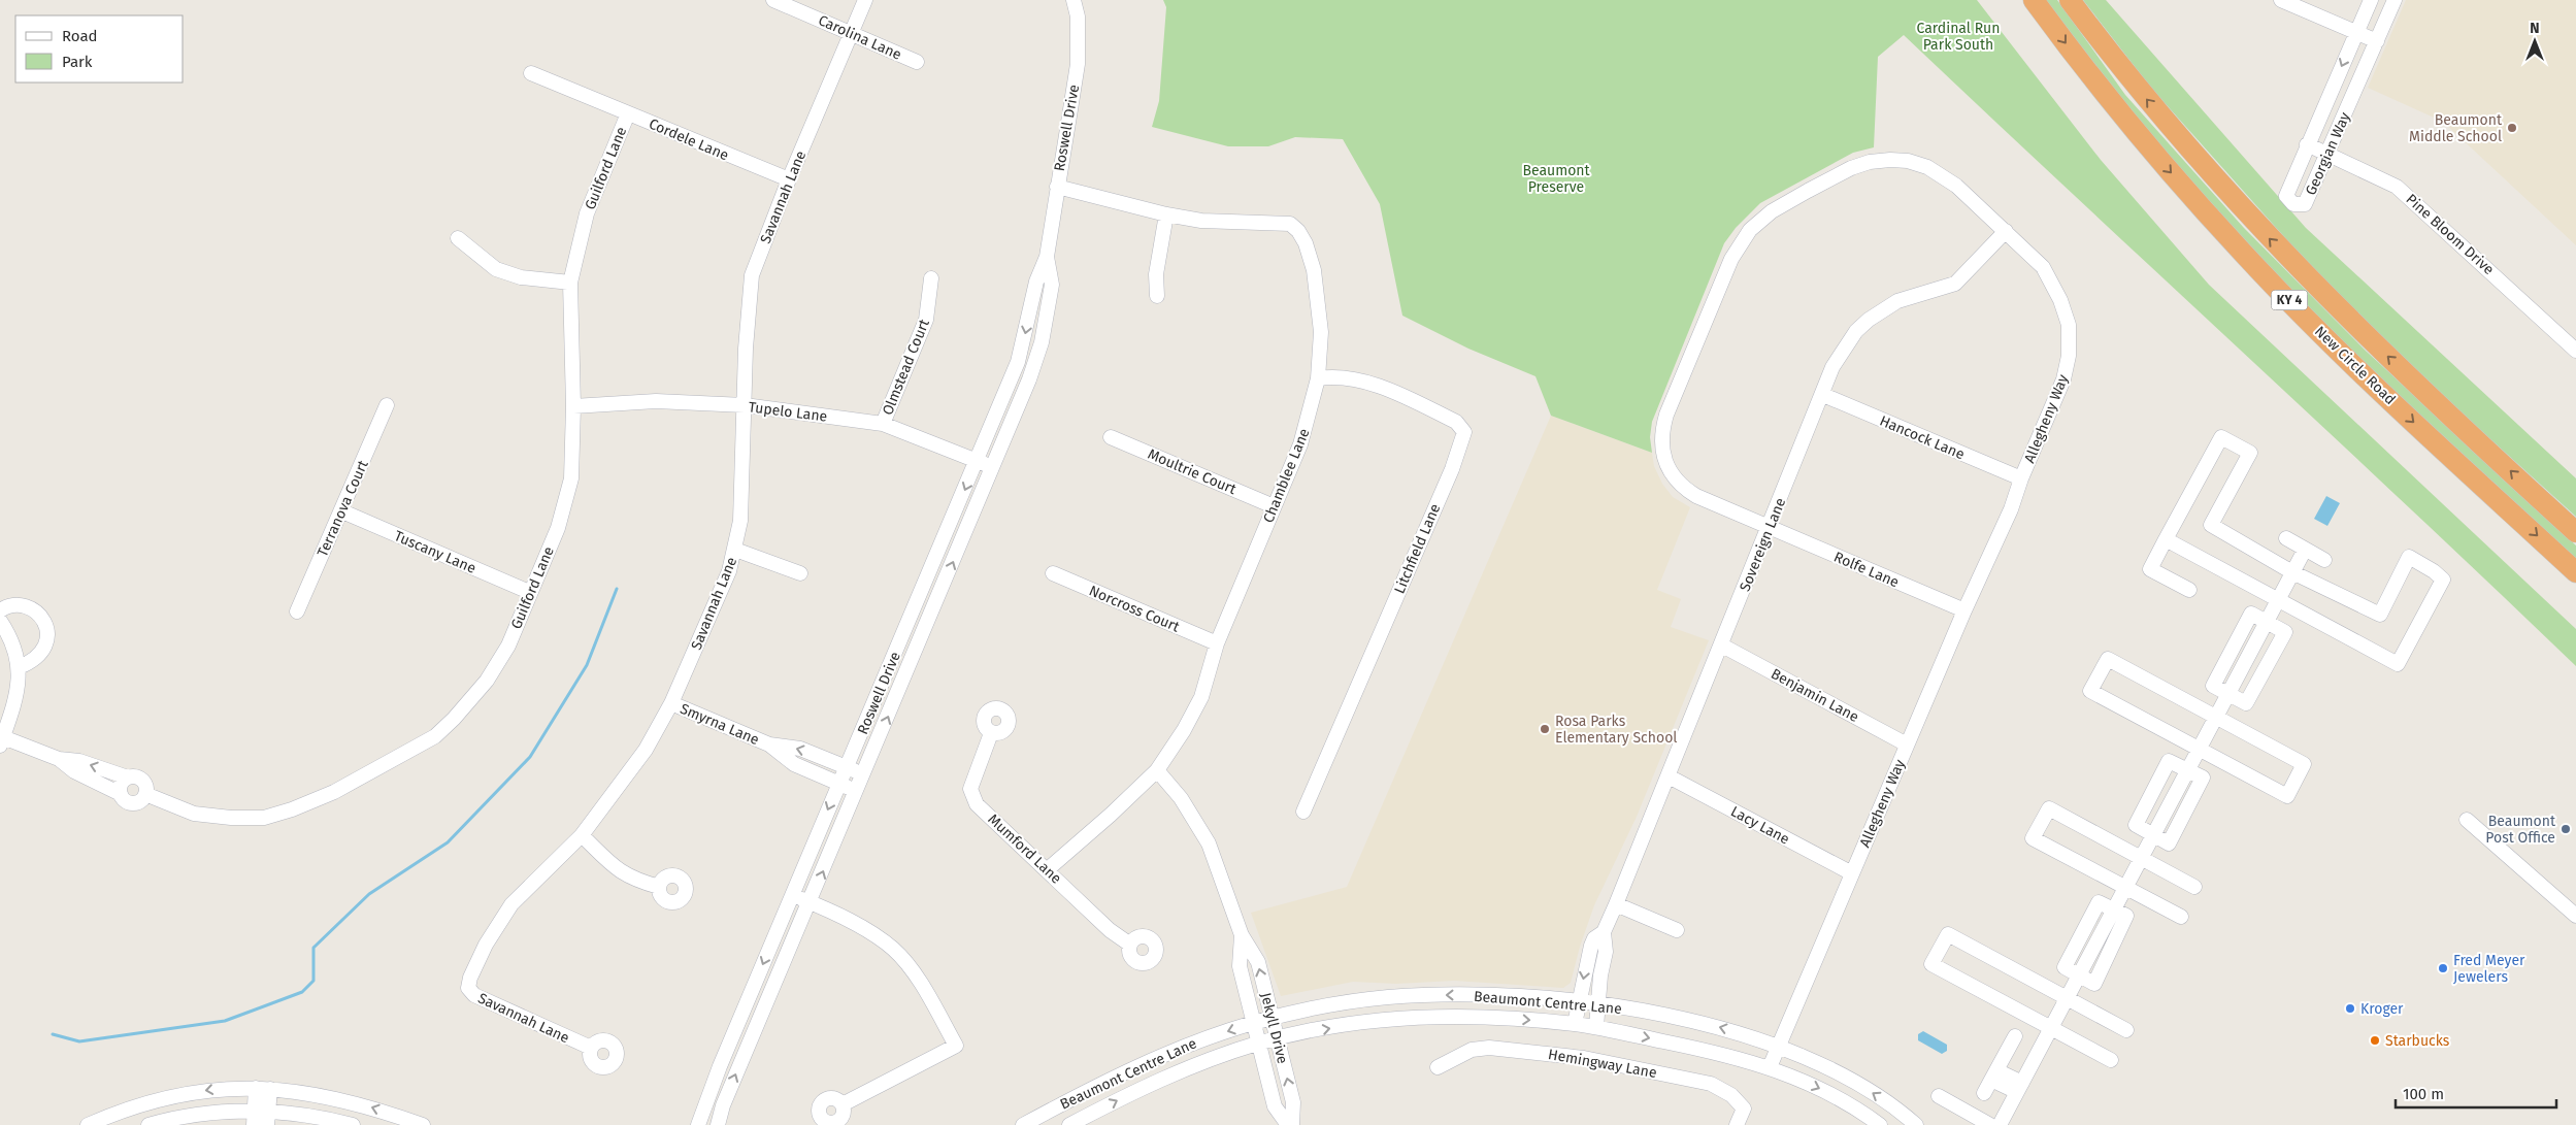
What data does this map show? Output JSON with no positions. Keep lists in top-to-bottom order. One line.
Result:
{"streets":{"highway":["KY 4","New Circle Road"],"street":["Carolina Lane","Roswell Drive","Cordele Lane","Georgian Way","Guilford Lane","Savannah Lane","Pine Bloom Drive","Olmstead Court","Tupelo Lane","Allegheny Way","Hancock Lane","Moultrie Court","Chamblee Lane","Terranova Court","Sovereign Lane","Litchfield Lane","Tuscany Lane","Rolfe Lane","Norcross Court","Benjamin Lane","Smyrna Lane","Lacy Lane","Mumford Lane","Beaumont Centre Lane","Jekyll Drive","Hemingway Lane"]},"crossings":[["Carolina Lane","Savannah Lane"],["Roswell Drive","Tupelo Lane"],["Roswell Drive","Chamblee Lane"],["Roswell Drive","Smyrna Lane"],["Cordele Lane","Guilford Lane"],["Cordele Lane","Savannah Lane"],["Georgian Way","Pine Bloom Drive"],["Guilford Lane","Tupelo Lane"],["Guilford Lane","Tuscany Lane"],["Savannah Lane","Tupelo Lane"],["Savannah Lane","Smyrna Lane"],["Olmstead Court","Tupelo Lane"],["Allegheny Way","Hancock Lane"],["Allegheny Way","Sovereign Lane"],["Allegheny Way","Rolfe Lane"],["Allegheny Way","Benjamin Lane"],["Allegheny Way","Lacy Lane"],["Allegheny Way","Beaumont Centre Lane"],["Hancock Lane","Sovereign Lane"],["Moultrie Court","Chamblee Lane"],["Chamblee Lane","Litchfield Lane"],["Chamblee Lane","Norcross Court"],["Chamblee Lane","Mumford Lane"],["Chamblee Lane","Jekyll Drive"],["Terranova Court","Tuscany Lane"],["Sovereign Lane","Rolfe Lane"],["Sovereign Lane","Benjamin Lane"],["Sovereign Lane","Lacy Lane"],["Sovereign Lane","Beaumont Centre Lane"],["Beaumont Centre Lane","Jekyll Drive"]],"parks":["Cardinal Run Park South","Beaumont Preserve"],"places":["Beaumont Middle School","Rosa Parks Elementary School","Beaumont Post Office","Fred Meyer Jewelers","Kroger","Starbucks"],"legend":["Road","Park"],"scale_bar":"100 m","north":"top"}
